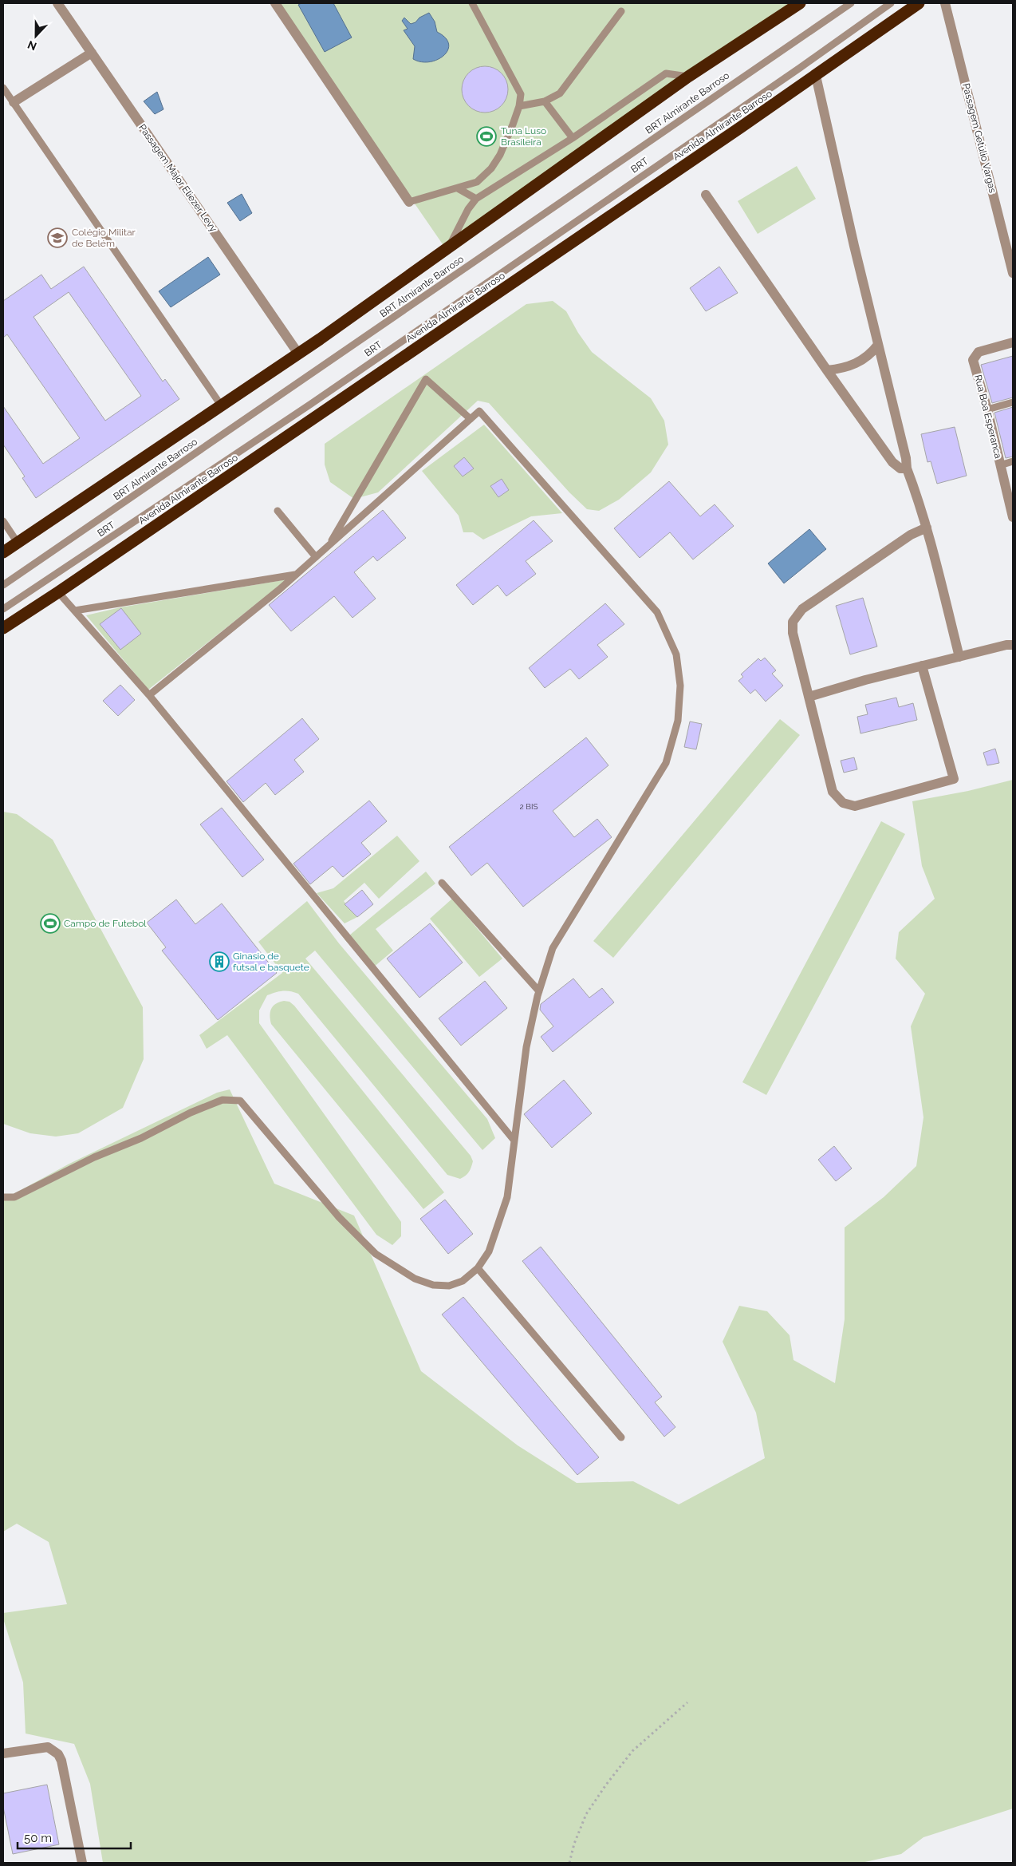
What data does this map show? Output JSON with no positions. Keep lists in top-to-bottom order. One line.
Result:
{"streets":{"highway":["Avenida Almirante Barroso"],"street":["Passagem Getúlio Vargas","Passagem Major Eliezer Levy","Rua Boa Esperanca"],"lane":["BRT Almirante Barroso","BRT"]},"places":{"sports":["Tuna Luso Brasileira","Campo de Futebol"],"school or university":["Colégio Militar de Belém"],"building":["Ginasio de futsal e basquete"]},"house_numbers":["2 BIS"],"scale_bar":"50 m","north":"bottom"}
